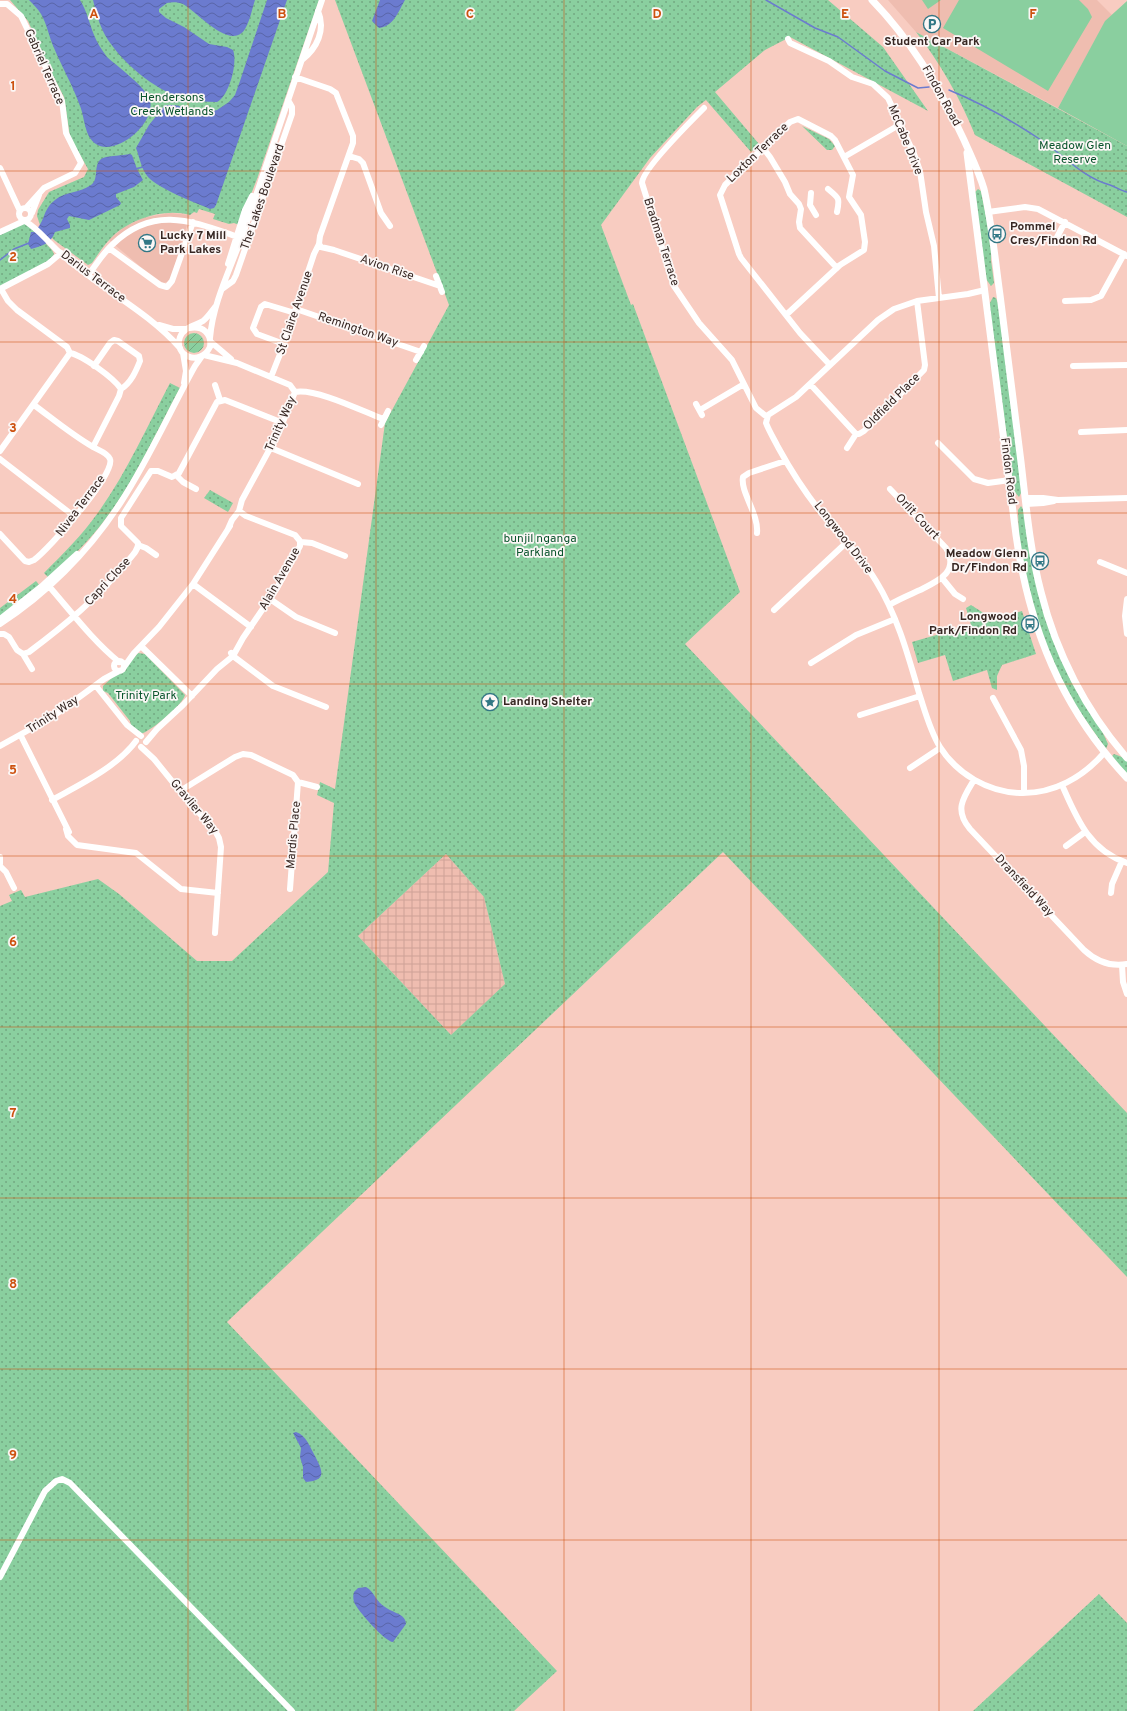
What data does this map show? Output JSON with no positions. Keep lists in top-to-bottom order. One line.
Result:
{"streets":{"main road":["Findon Road"],"street":["Gabriel Terrace","McCabe Drive","Loxton Terrace","The Lakes Boulevard","Bradman Terrace","Avion Rise","Darius Terrace","St Claire Avenue","Remington Way","Oldfield Place","Trinity Way","Nivea Terrace","Orlit Court","Longwood Drive","Alain Avenue","Capri Close","Gravlier Way","Mardis Place","Dransfield Way"]},"crossings":[["Gabriel Terrace","Darius Terrace"],["Findon Road","Longwood Drive"],["The Lakes Boulevard","Darius Terrace"],["The Lakes Boulevard","St Claire Avenue"],["The Lakes Boulevard","Trinity Way"],["Bradman Terrace","Longwood Drive"],["Avion Rise","St Claire Avenue"],["Darius Terrace","Trinity Way"],["St Claire Avenue","Remington Way"],["St Claire Avenue","Trinity Way"],["Trinity Way","Alain Avenue"],["Longwood Drive","Dransfield Way"],["Alain Avenue","Gravlier Way"]],"parks":["Hendersons Creek Wetlands","Meadow Glen Reserve","bunjil nganga Parkland","Trinity Park"],"places":{"parking":["Student Car Park"],"bus stop":["Pommel Cres/Findon Rd","Meadow Glenn Dr/Findon Rd","Longwood Park/Findon Rd"],"supermarket":["Lucky 7 Mill Park Lakes"],"place":["Landing Shelter"]},"grid":{"columns":["A","B","C","D","E","F"],"rows":["1","2","3","4","5","6","7","8","9"]}}
